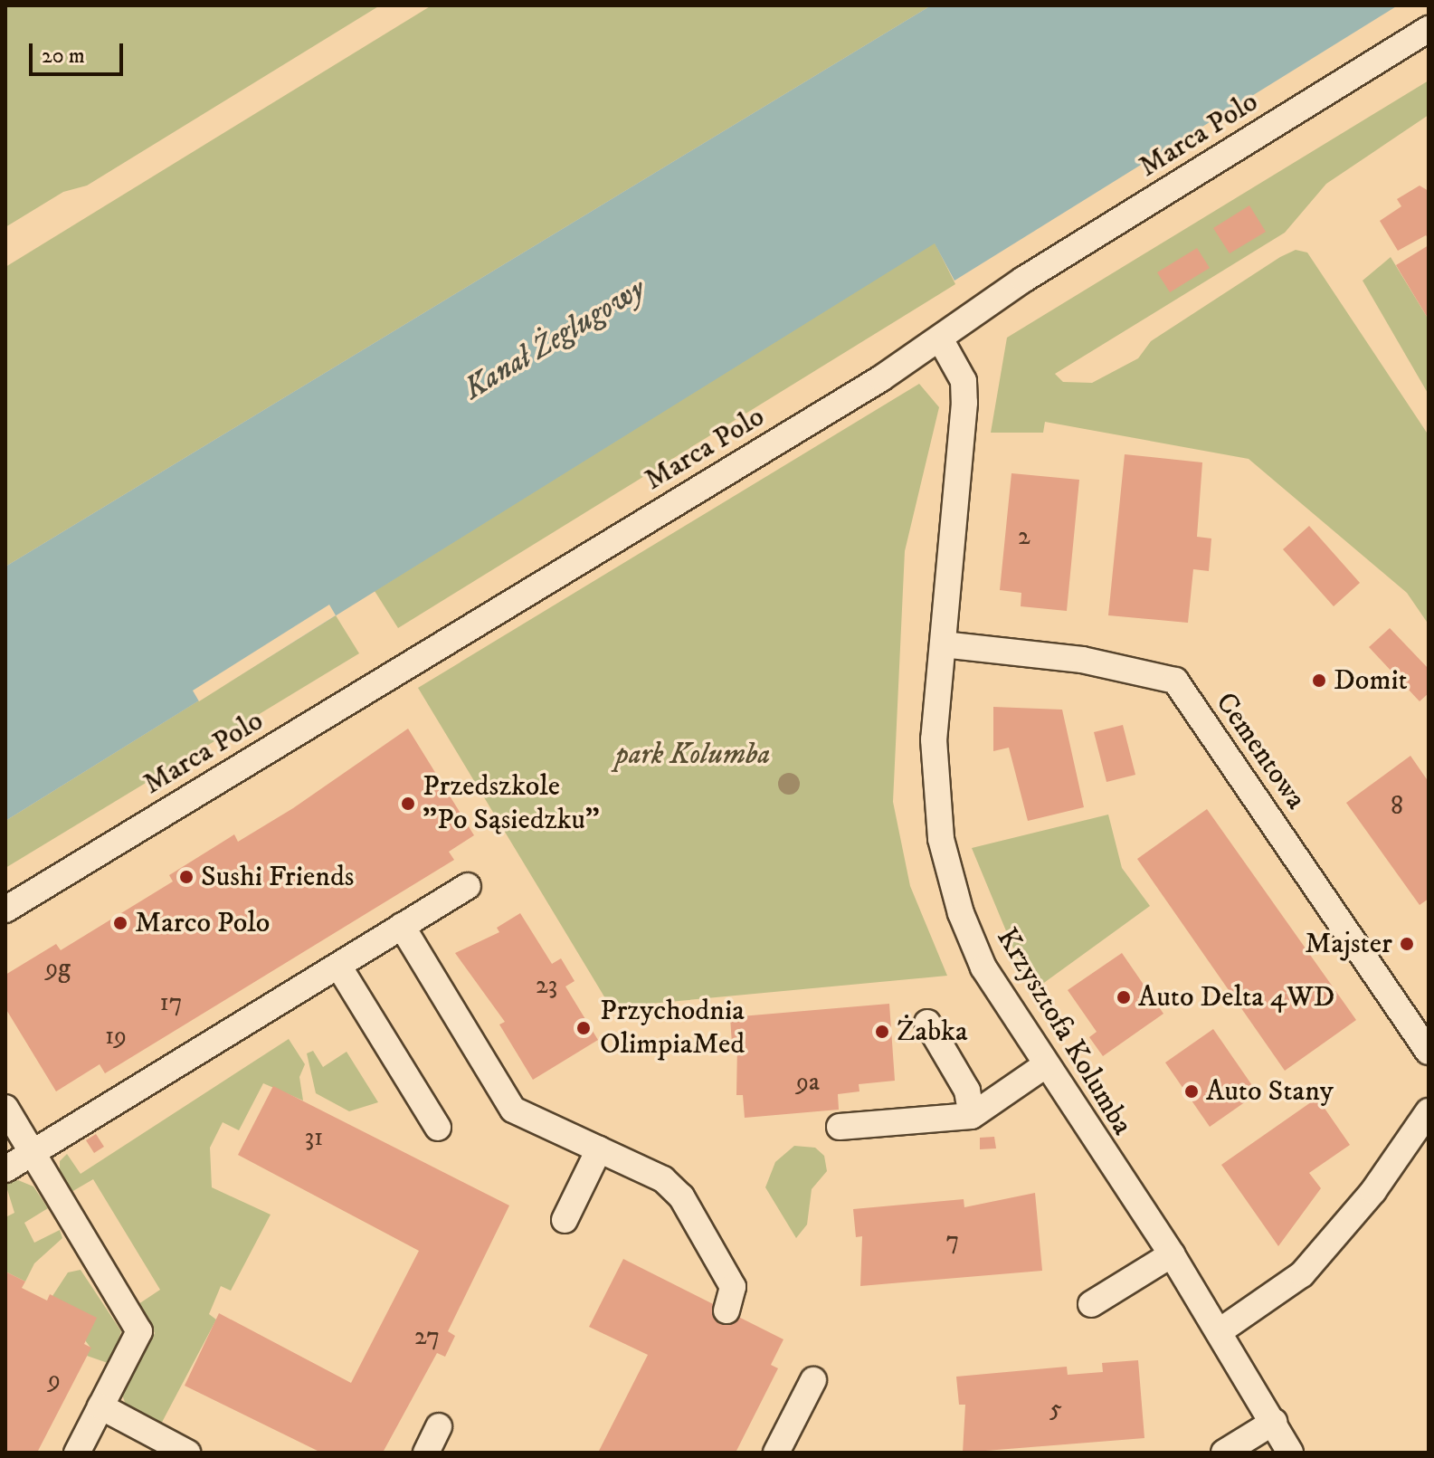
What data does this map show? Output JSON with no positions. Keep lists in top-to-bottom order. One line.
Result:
{"streets":{"street":["Marca Polo","Cementowa","Krzysztofa Kolumba"]},"crossings":[["Marca Polo","Krzysztofa Kolumba"],["Cementowa","Krzysztofa Kolumba"]],"water":["Kanał Żeglugowy"],"parks":["park Kolumba"],"places":["Domit","Przedszkole \"Po Sąsiedzku\"","Sushi Friends","Marco Polo","Majster","Auto Delta 4WD","Przychodnia OlimpiaMed","Żabka","Auto Stany"],"house_numbers":["2","8","9g","23","17","19","9a","31","7","27","9","5"],"scale_bar":"20 m"}
